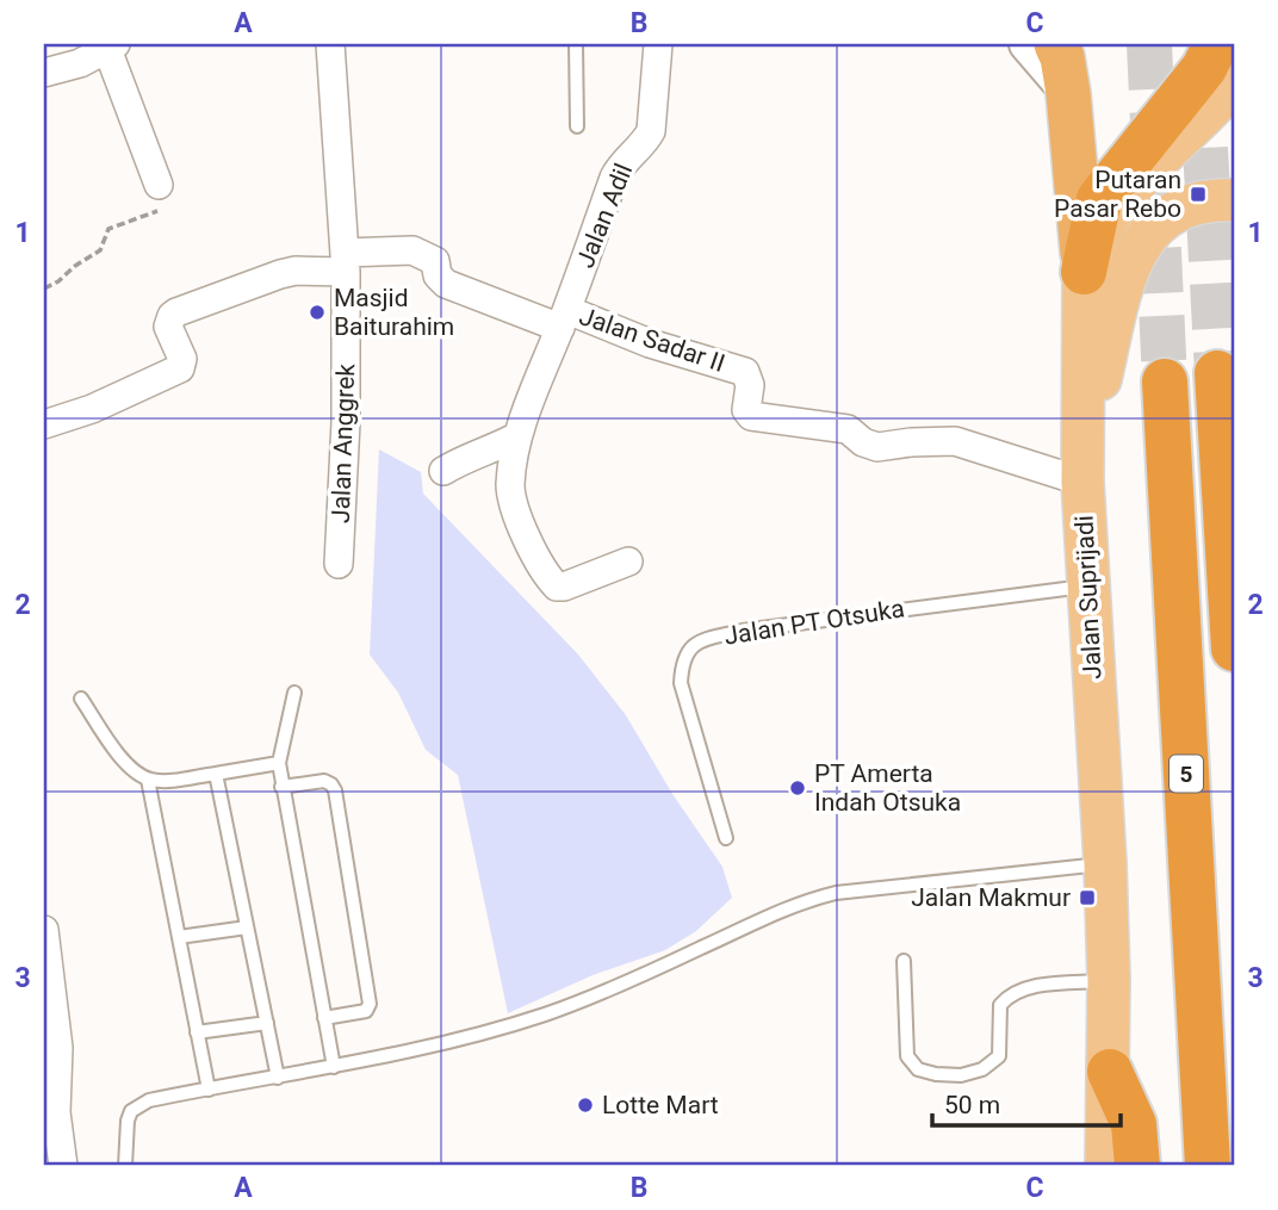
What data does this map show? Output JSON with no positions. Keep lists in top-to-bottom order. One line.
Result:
{"streets":{"highway":["5"],"main road":["Jalan Suprijadi"],"street":["Jalan Adil","Jalan Sadar II","Jalan Anggrek"],"lane":["Jalan PT Otsuka"]},"crossings":[["Jalan Adil","Jalan Sadar II"],["Jalan Sadar II","Jalan Suprijadi"],["Jalan Suprijadi","Jalan PT Otsuka"]],"places":{"transit":["Putaran Pasar Rebo","Jalan Makmur"],"other":["Masjid Baiturahim","PT Amerta Indah Otsuka","Lotte Mart"]},"scale_bar":"50 m","grid":{"columns":["A","B","C"],"rows":["1","2","3"]}}
